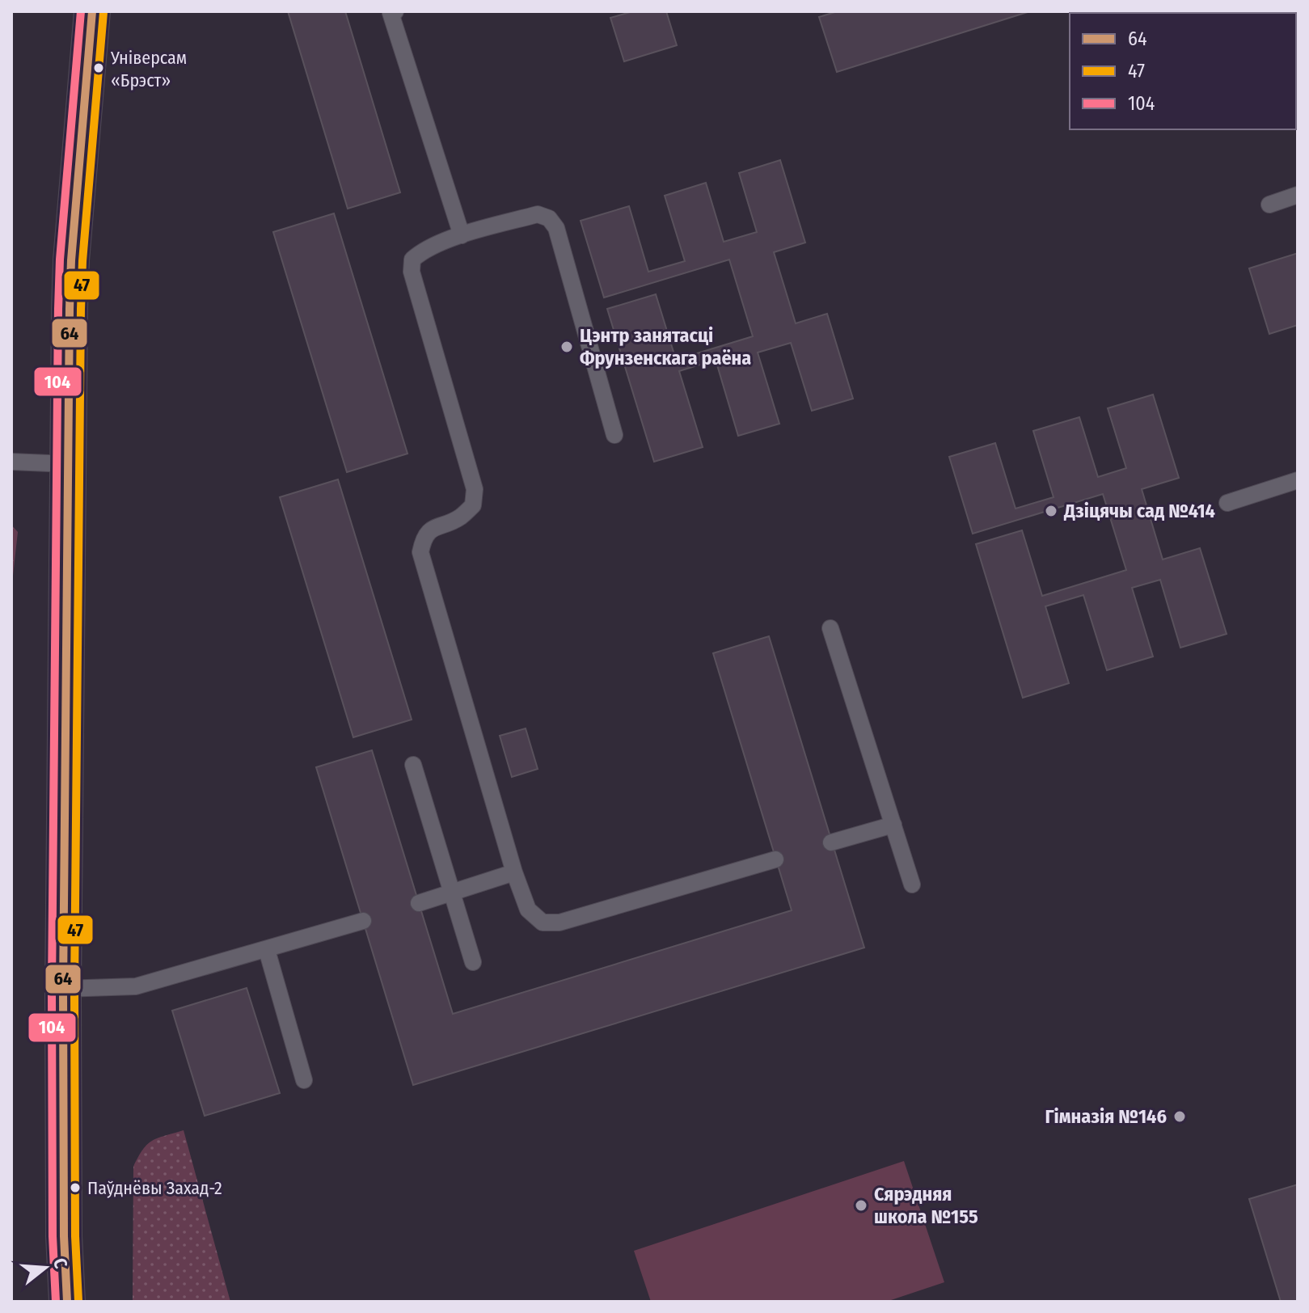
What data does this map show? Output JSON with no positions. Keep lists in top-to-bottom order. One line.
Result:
{"places":["Універсам «Брэст»","Цэнтр занятасці Фрунзенскага раёна","Дзіцячы сад №414","Гімназія №146","Паўднёвы Захад-2","Сярэдняя школа №155"],"lines":["transit line 64","transit line 104","transit line 47"],"legend":["64","47","104"],"north":"right"}
